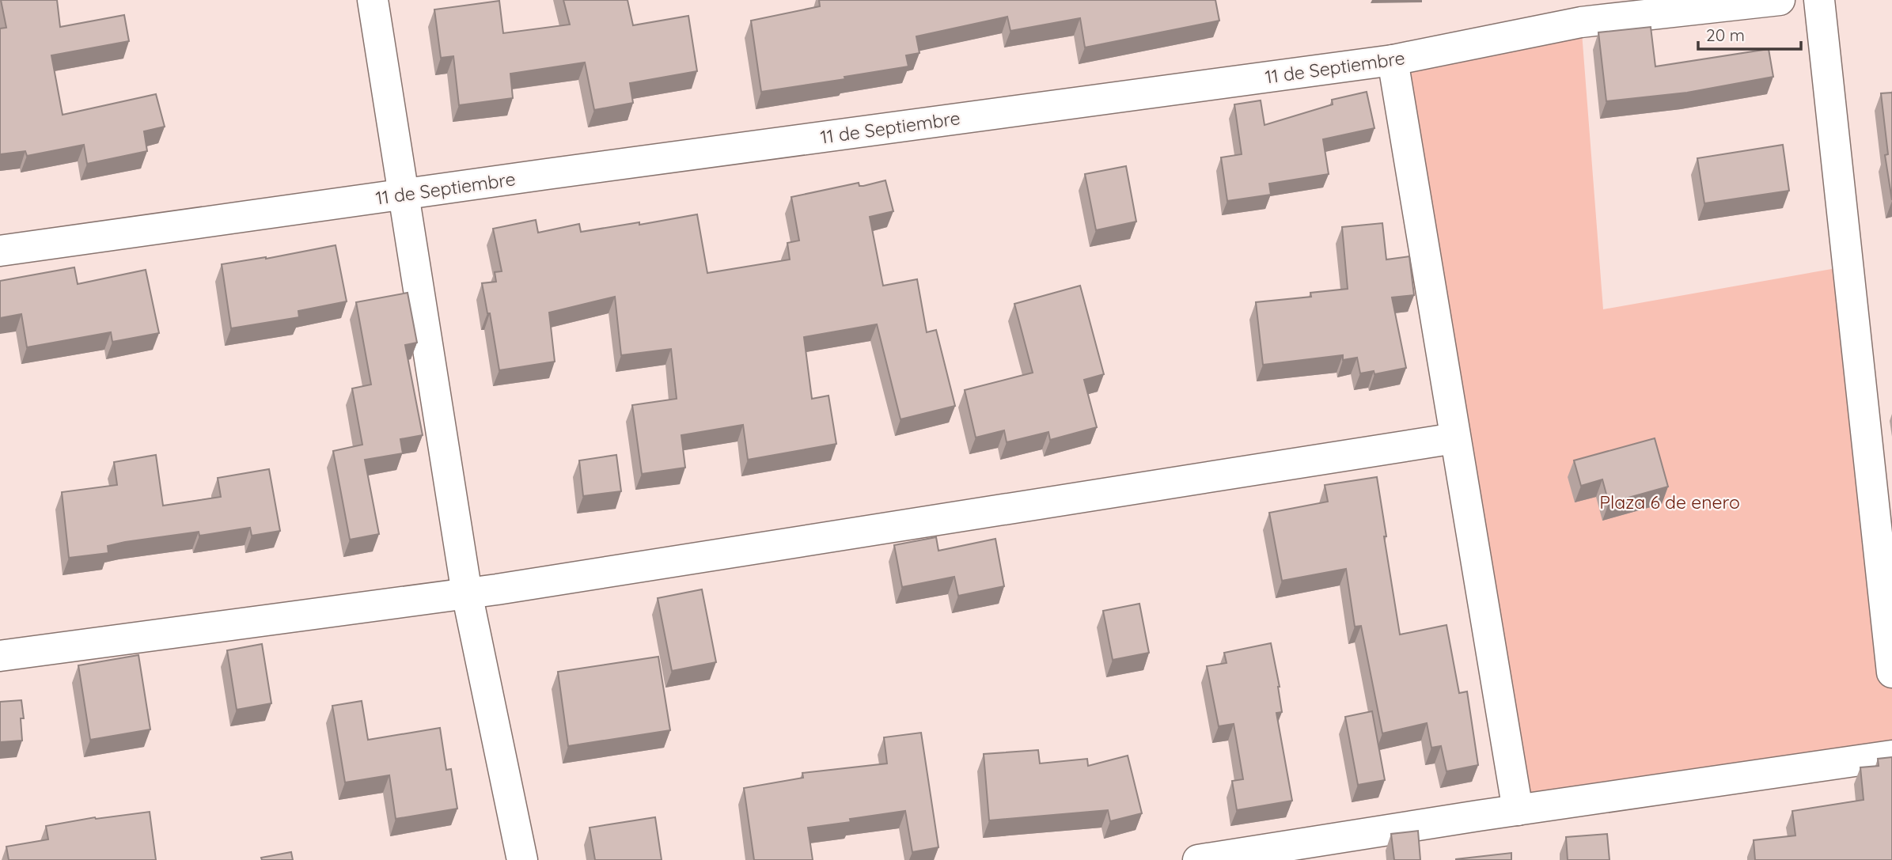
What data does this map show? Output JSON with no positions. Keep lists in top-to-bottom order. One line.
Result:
{"streets":{"street":["11 de Septiembre"]},"parks":["Plaza 6 de enero"],"scale_bar":"20 m"}
